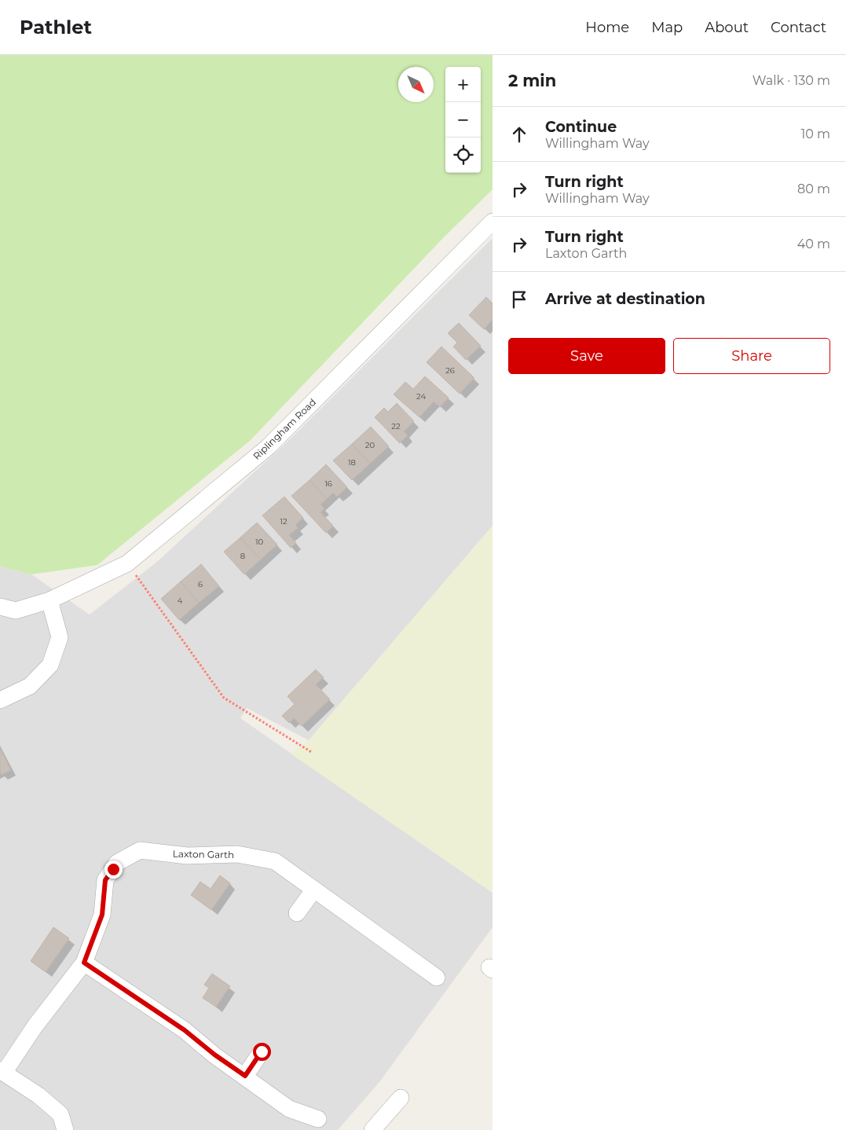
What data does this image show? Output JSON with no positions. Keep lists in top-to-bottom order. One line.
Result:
{"streets":{"street":["Riplingham Road","Laxton Garth"]},"house_numbers":["26","24","22","20","18","16","12","10","8","6","4"],"north":"bottom right","page":{"header":"Pathlet","nav":["Home","Map","About","Contact"],"heading":["2 min","Walk · 130 m"],"map_buttons":["+","−"],"list":[["Continue","Willingham Way","10 m"],["Turn right","Willingham Way","80 m"],["Turn right","Laxton Garth","40 m"],"Arrive at destination"],"buttons":["Save","Share"]}}
